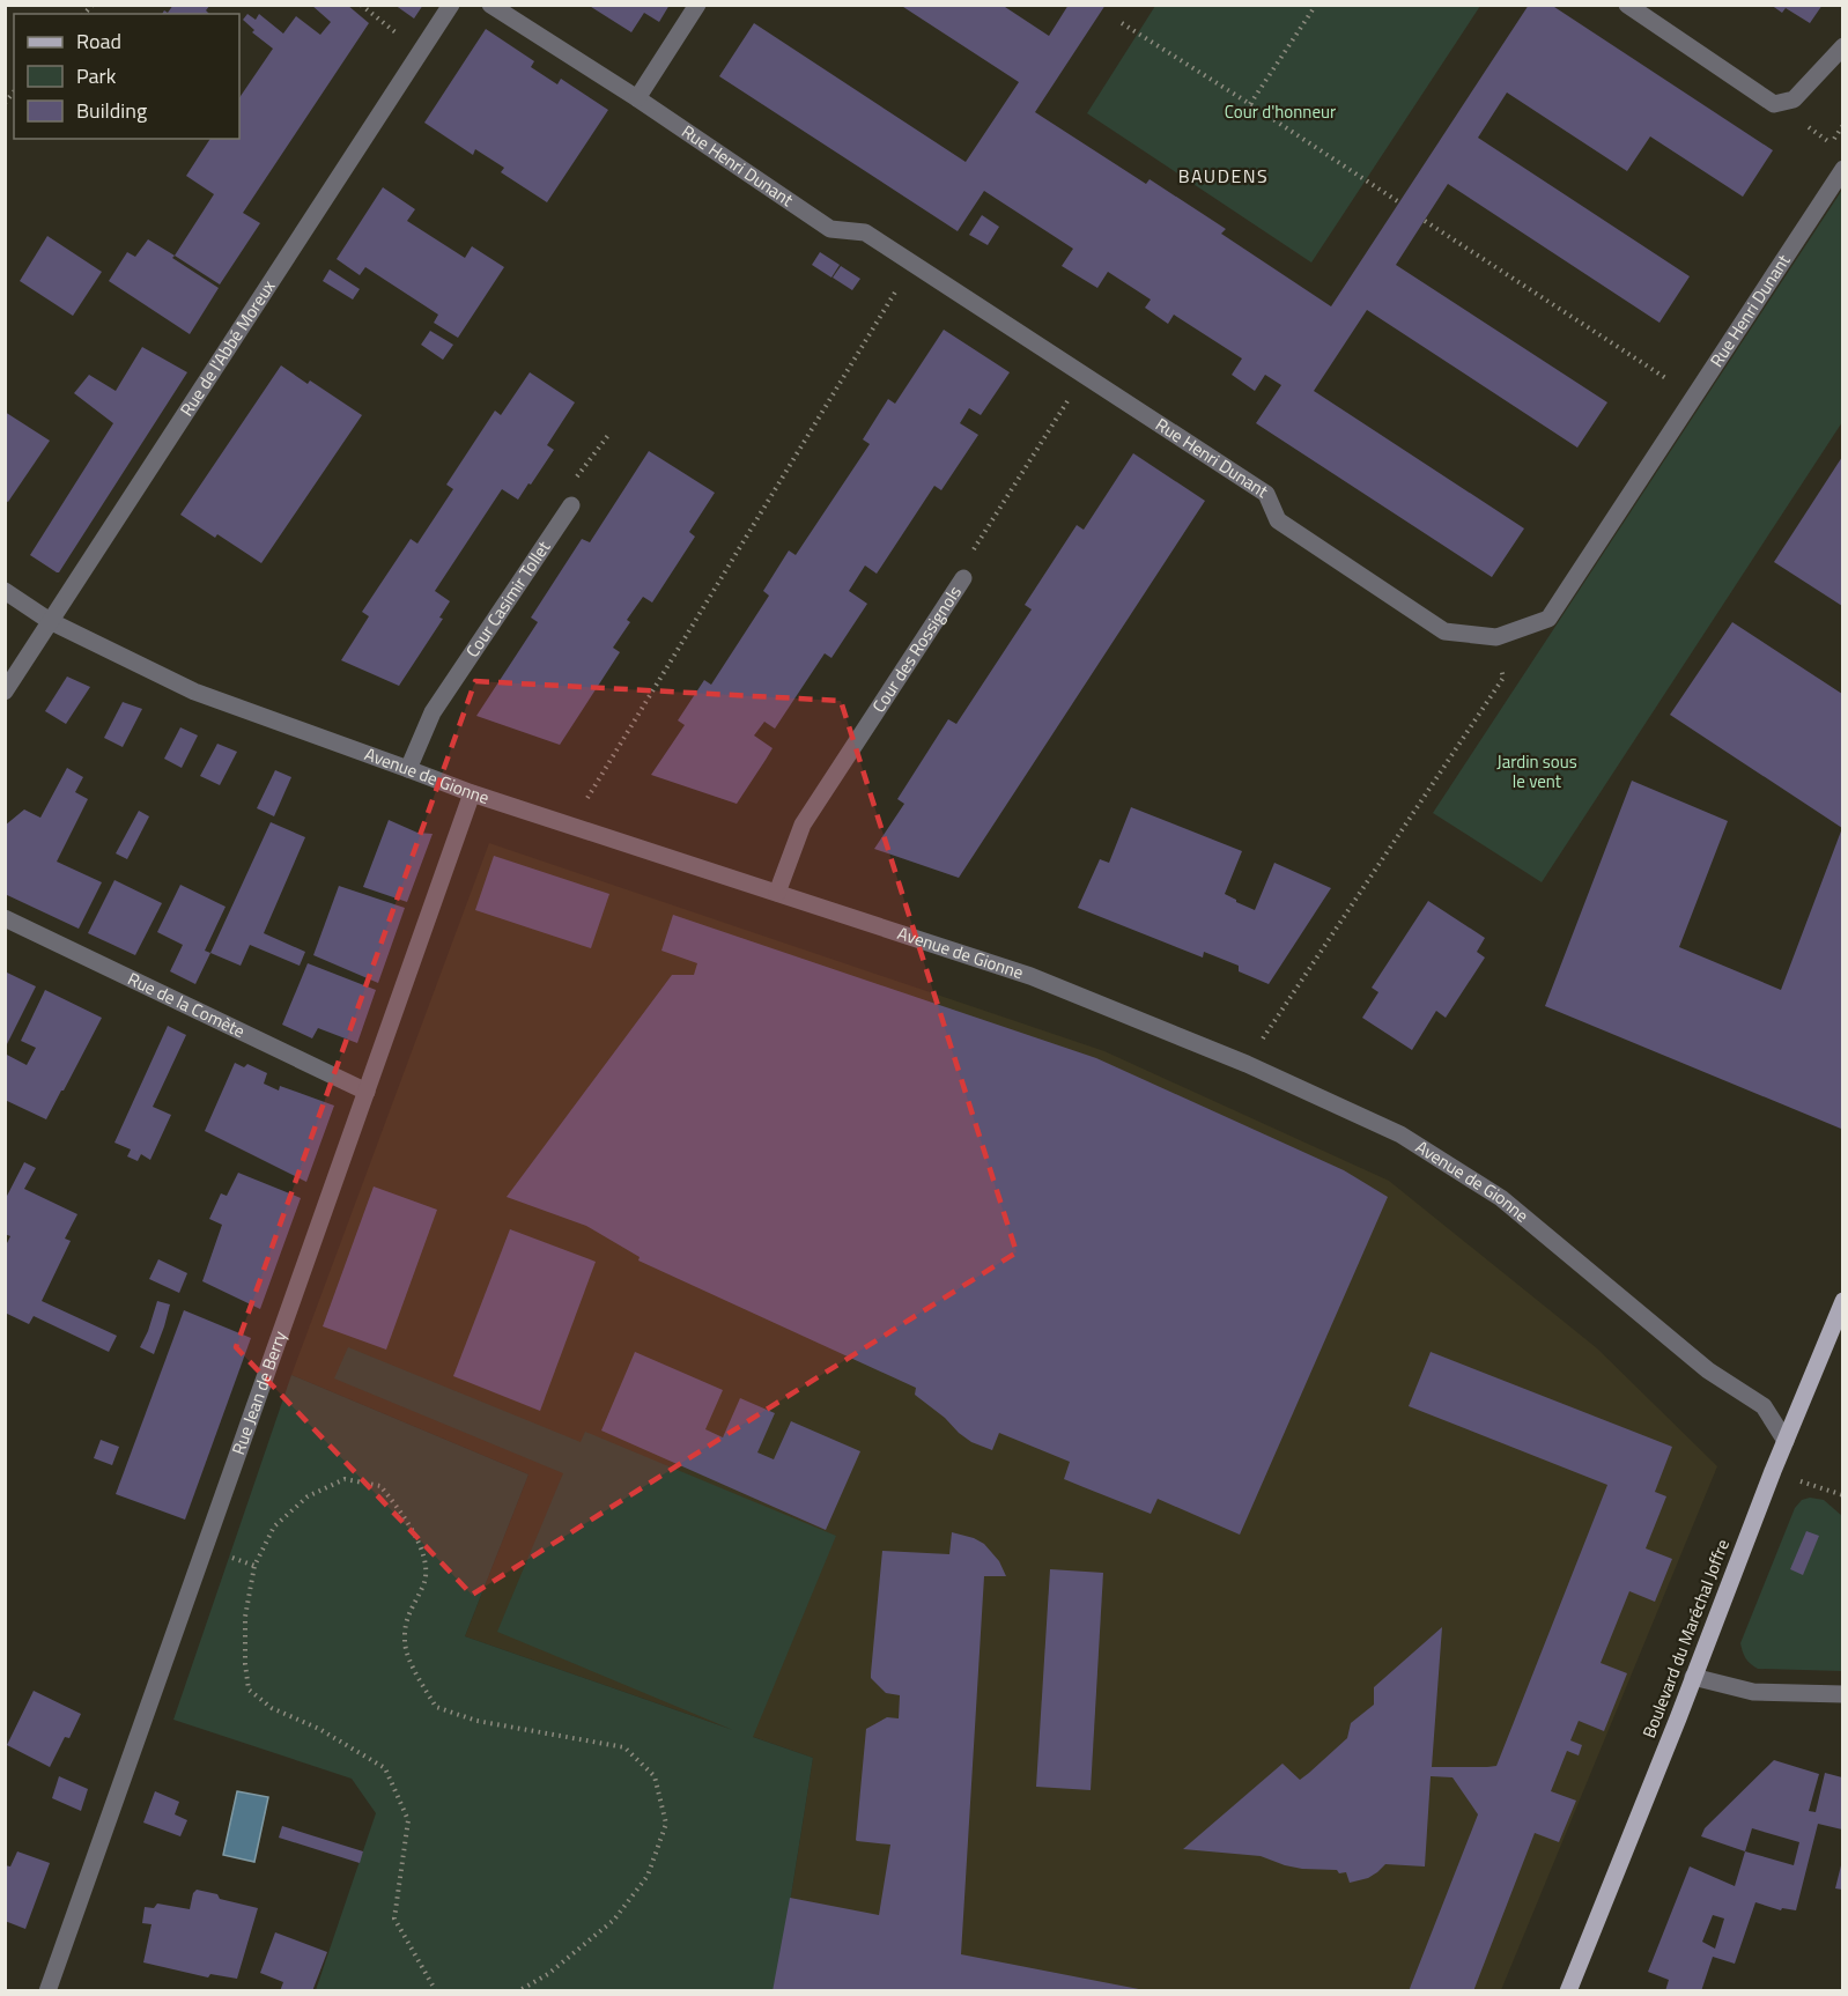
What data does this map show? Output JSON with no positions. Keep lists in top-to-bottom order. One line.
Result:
{"streets":{"main road":["Boulevard du Maréchal Joffre"],"street":["Rue Henri Dunant","Rue de l'Abbé Moreux","Cour Casimir Tollet","Cour des Rossignols","Avenue de Gionne","Rue de la Comète","Rue Jean de Berry"]},"crossings":[["Rue Henri Dunant","Cour des Rossignols"],["Rue de l'Abbé Moreux","Avenue de Gionne"],["Cour Casimir Tollet","Avenue de Gionne"],["Cour des Rossignols","Avenue de Gionne"],["Avenue de Gionne","Rue Jean de Berry"],["Avenue de Gionne","Boulevard du Maréchal Joffre"],["Rue de la Comète","Rue Jean de Berry"]],"districts":["BAUDENS"],"parks":["Cour d'honneur","Jardin sous le vent"],"legend":["Road","Park","Building"]}
